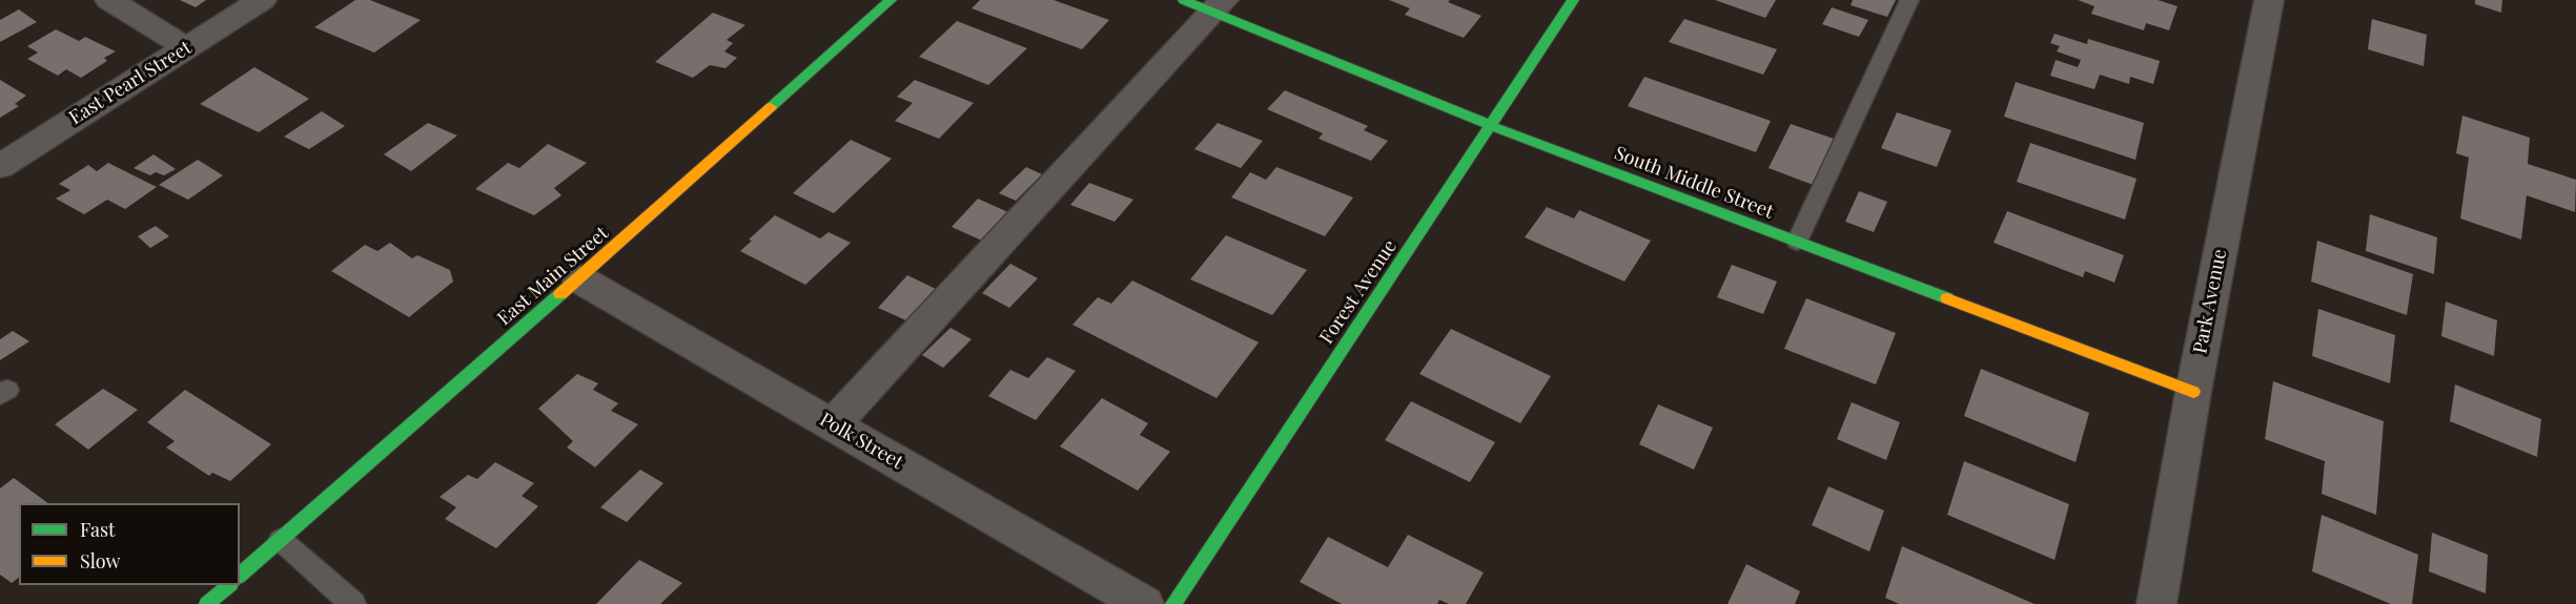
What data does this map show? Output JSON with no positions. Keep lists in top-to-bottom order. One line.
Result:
{"streets":{"street":["East Pearl Street","South Middle Street","East Main Street","Forest Avenue","Park Avenue","Polk Street"]},"crossings":[["South Middle Street","Forest Avenue"],["South Middle Street","Park Avenue"],["East Main Street","Polk Street"]],"legend":["Fast","Slow"]}
